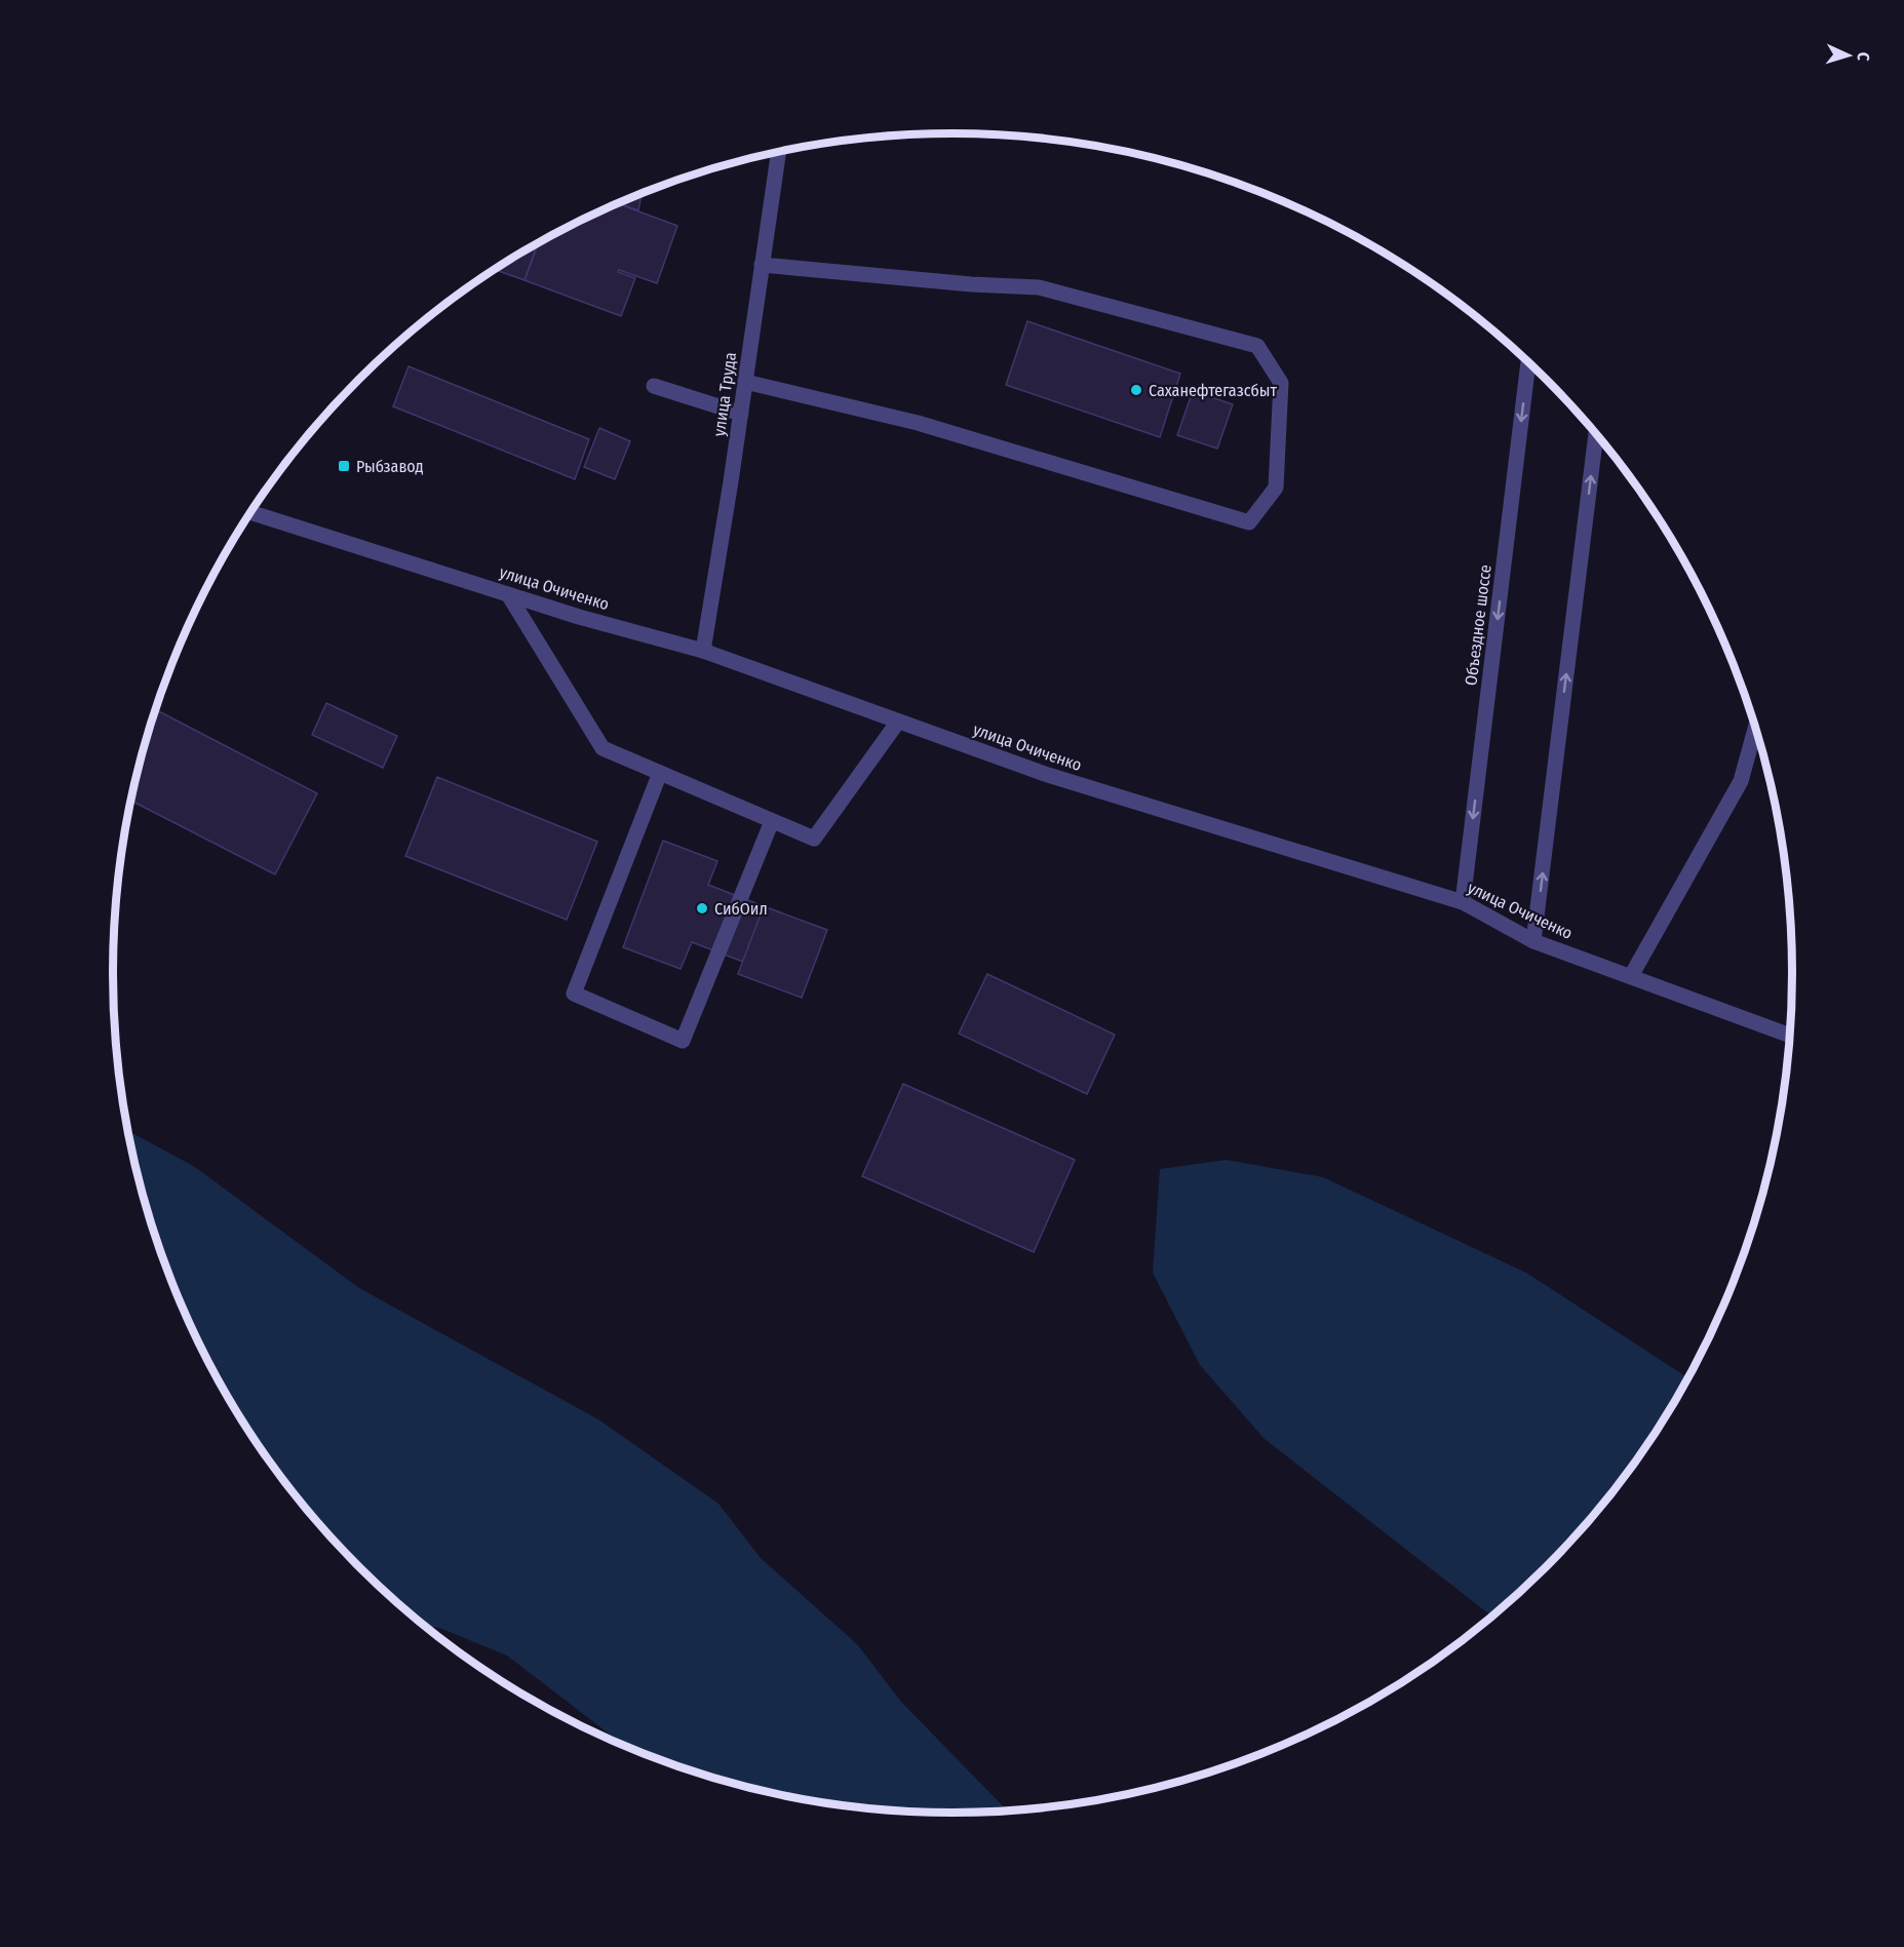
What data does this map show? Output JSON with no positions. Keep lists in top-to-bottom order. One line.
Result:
{"streets":{"street":["улица Труда","улица Очиченко","Объездное шоссе"]},"crossings":[["улица Труда","улица Очиченко"],["улица Очиченко","Объездное шоссе"]],"places":{"other":["Саханефтегазсбыт","СибОил"],"transit":["Рыбзавод"]},"north":"right"}
